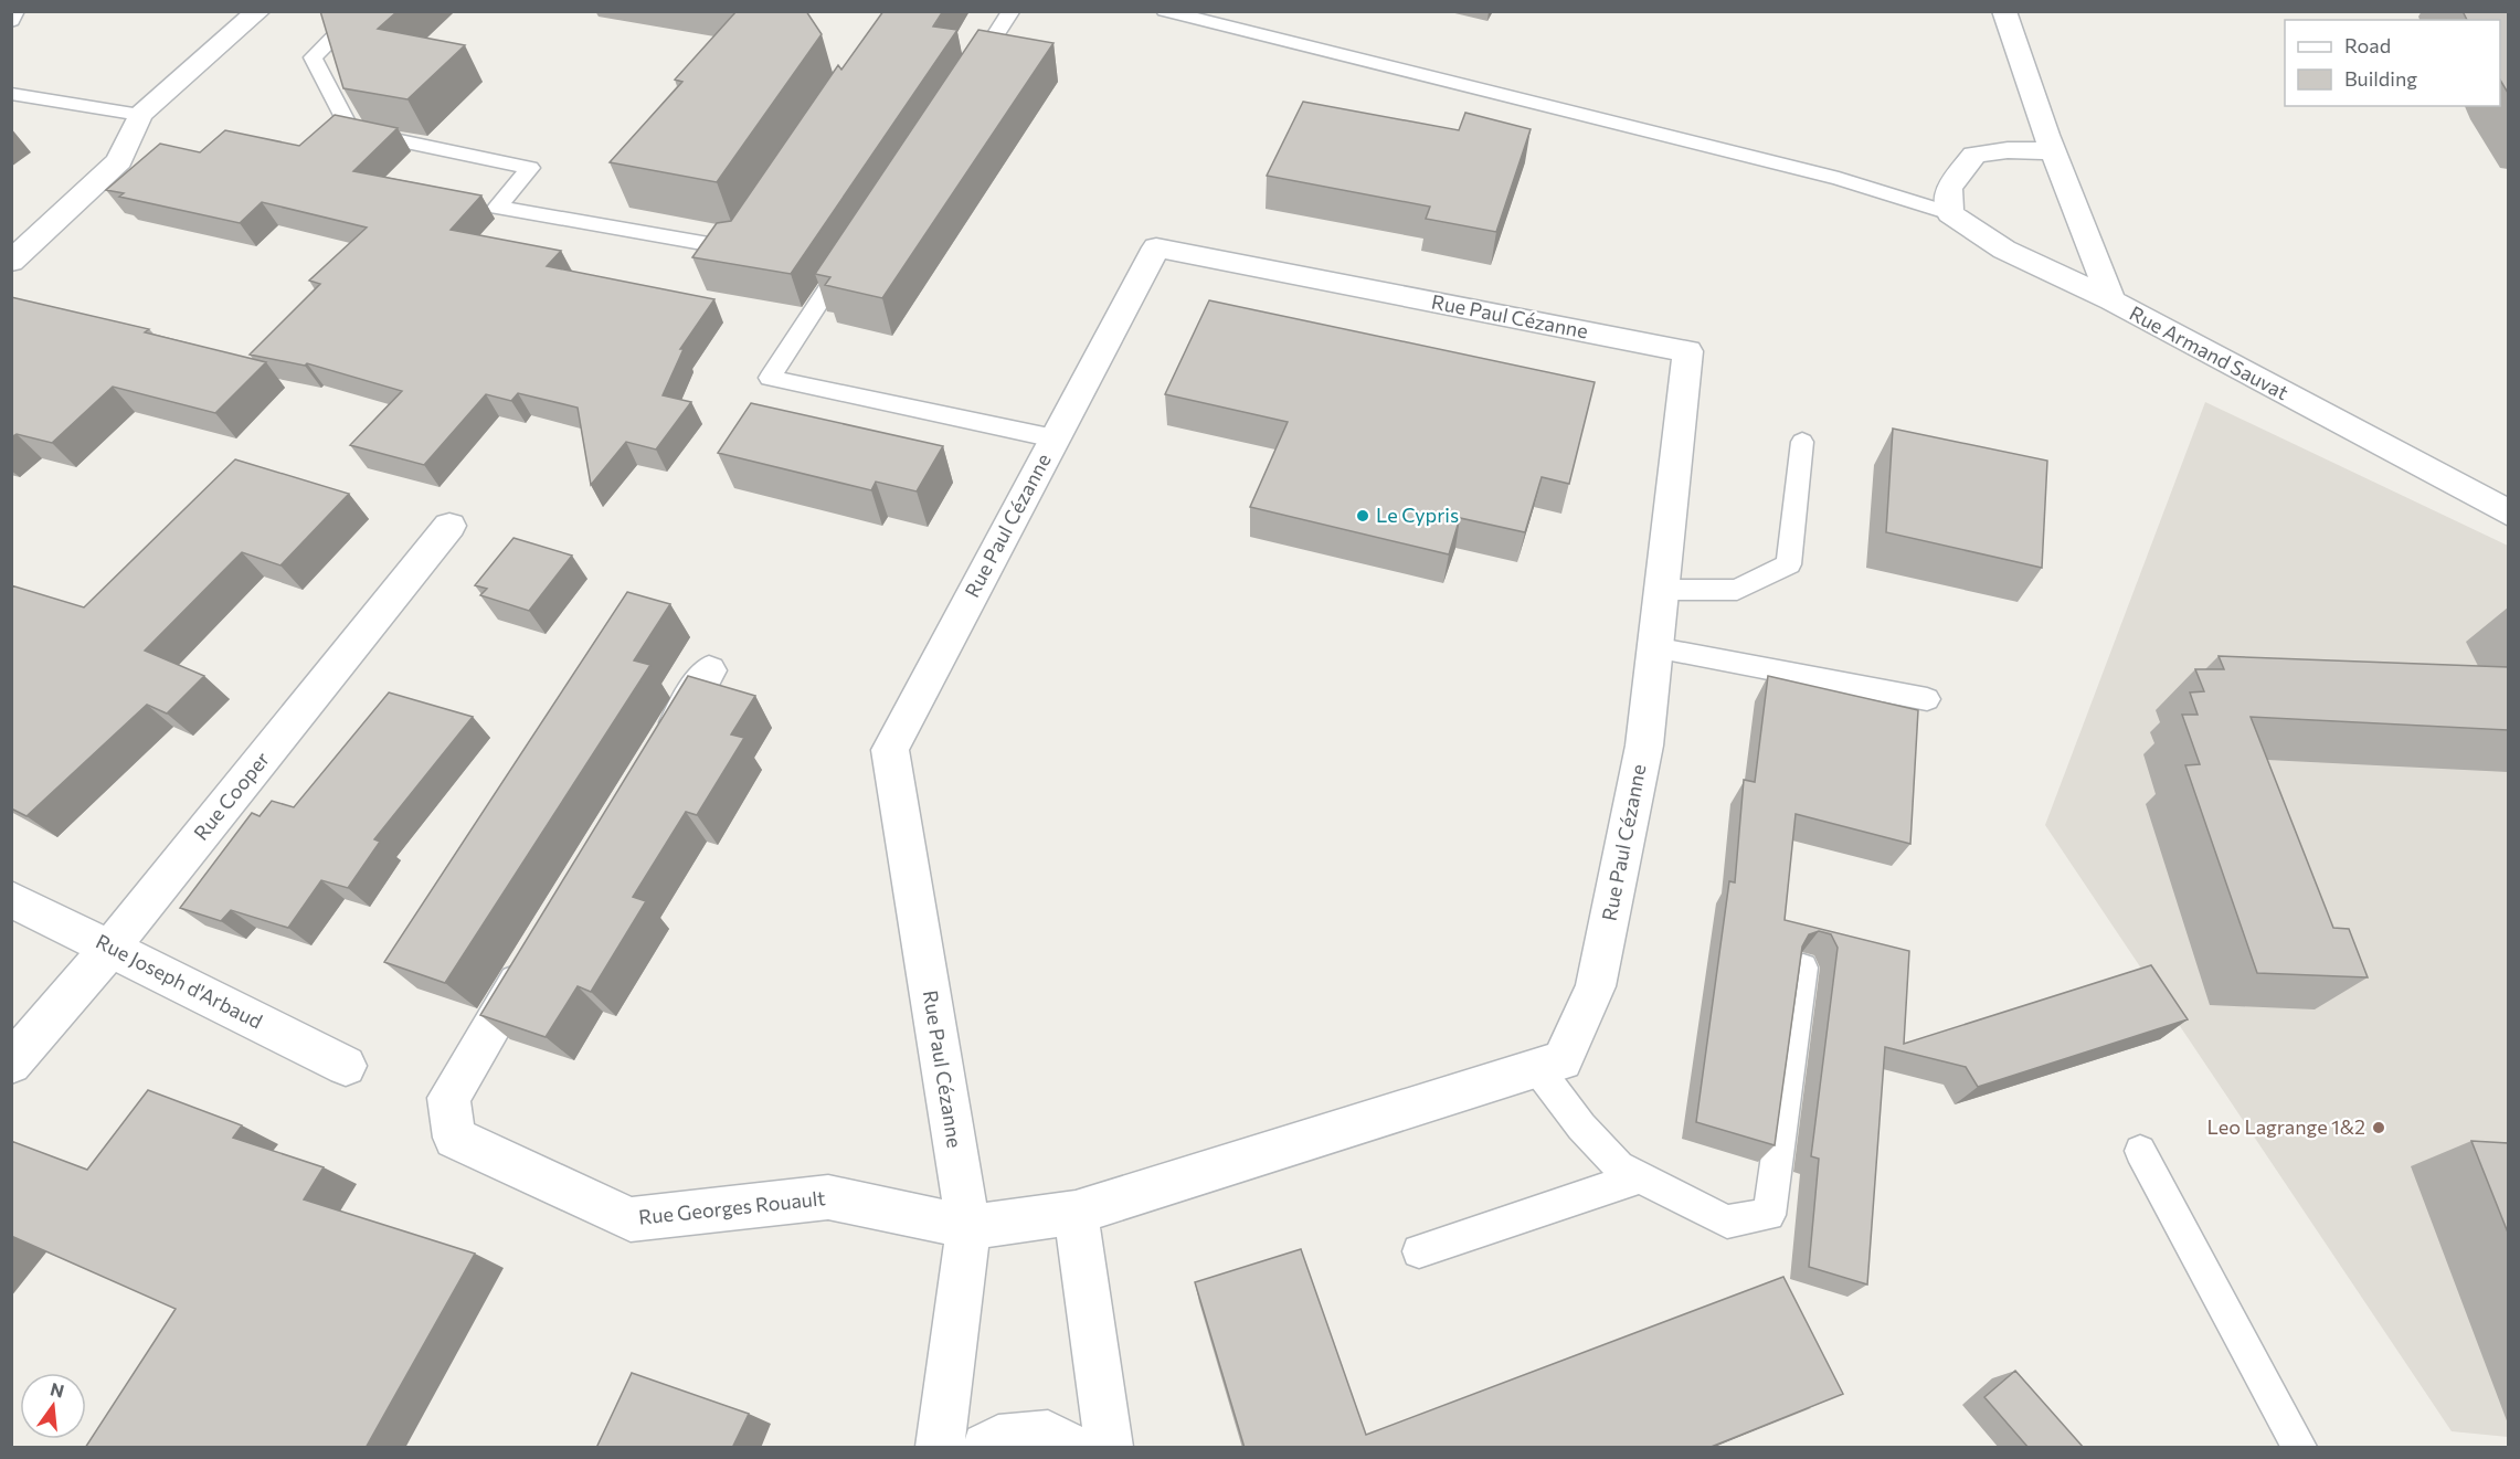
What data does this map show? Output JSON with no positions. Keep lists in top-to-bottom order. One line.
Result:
{"streets":{"street":["Rue Paul Cézanne","Rue Armand Sauvat","Rue Cooper","Rue Joseph d'Arbaud","Rue Georges Rouault"]},"crossings":[["Rue Paul Cézanne","Rue Georges Rouault"],["Rue Cooper","Rue Joseph d'Arbaud"]],"places":["Le Cypris","Leo Lagrange 1&2"],"legend":["Road","Building"],"north":"top"}
